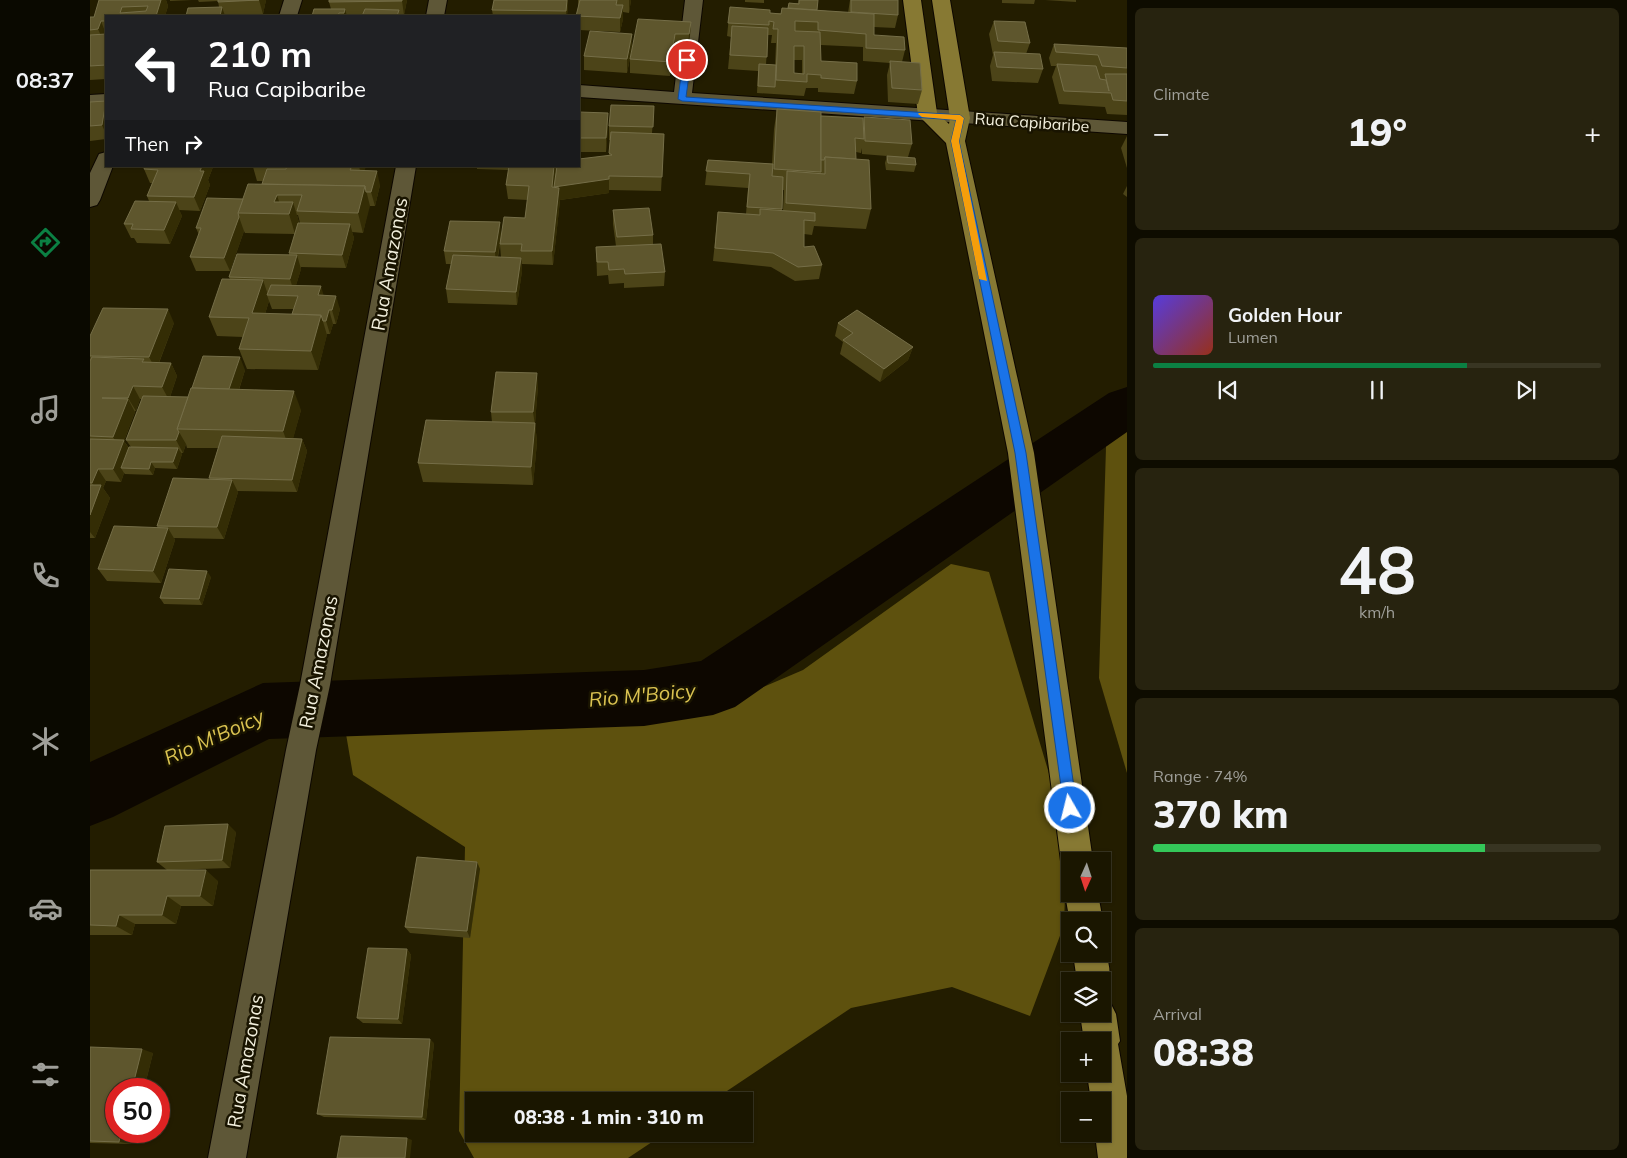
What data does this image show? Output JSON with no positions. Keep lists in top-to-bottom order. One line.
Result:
{"streets":{"street":["Rua Capibaribe","Rua Amazonas"]},"water":["Rio M'Boicy"],"north":"bottom","page":{"tabs":"08:37","tile":["Climate",["48","km/h"],["Range · 74%","370 km"],["Arrival","08:38"]],"turn":["210 m","Rua Capibaribe"],"heat":["−","19°","+"],"then":"Then","song":["Golden Hour","Lumen"],"map_buttons":["+","−"],"limit":"50","trip":"08:38 · 1 min · 310 m"}}
